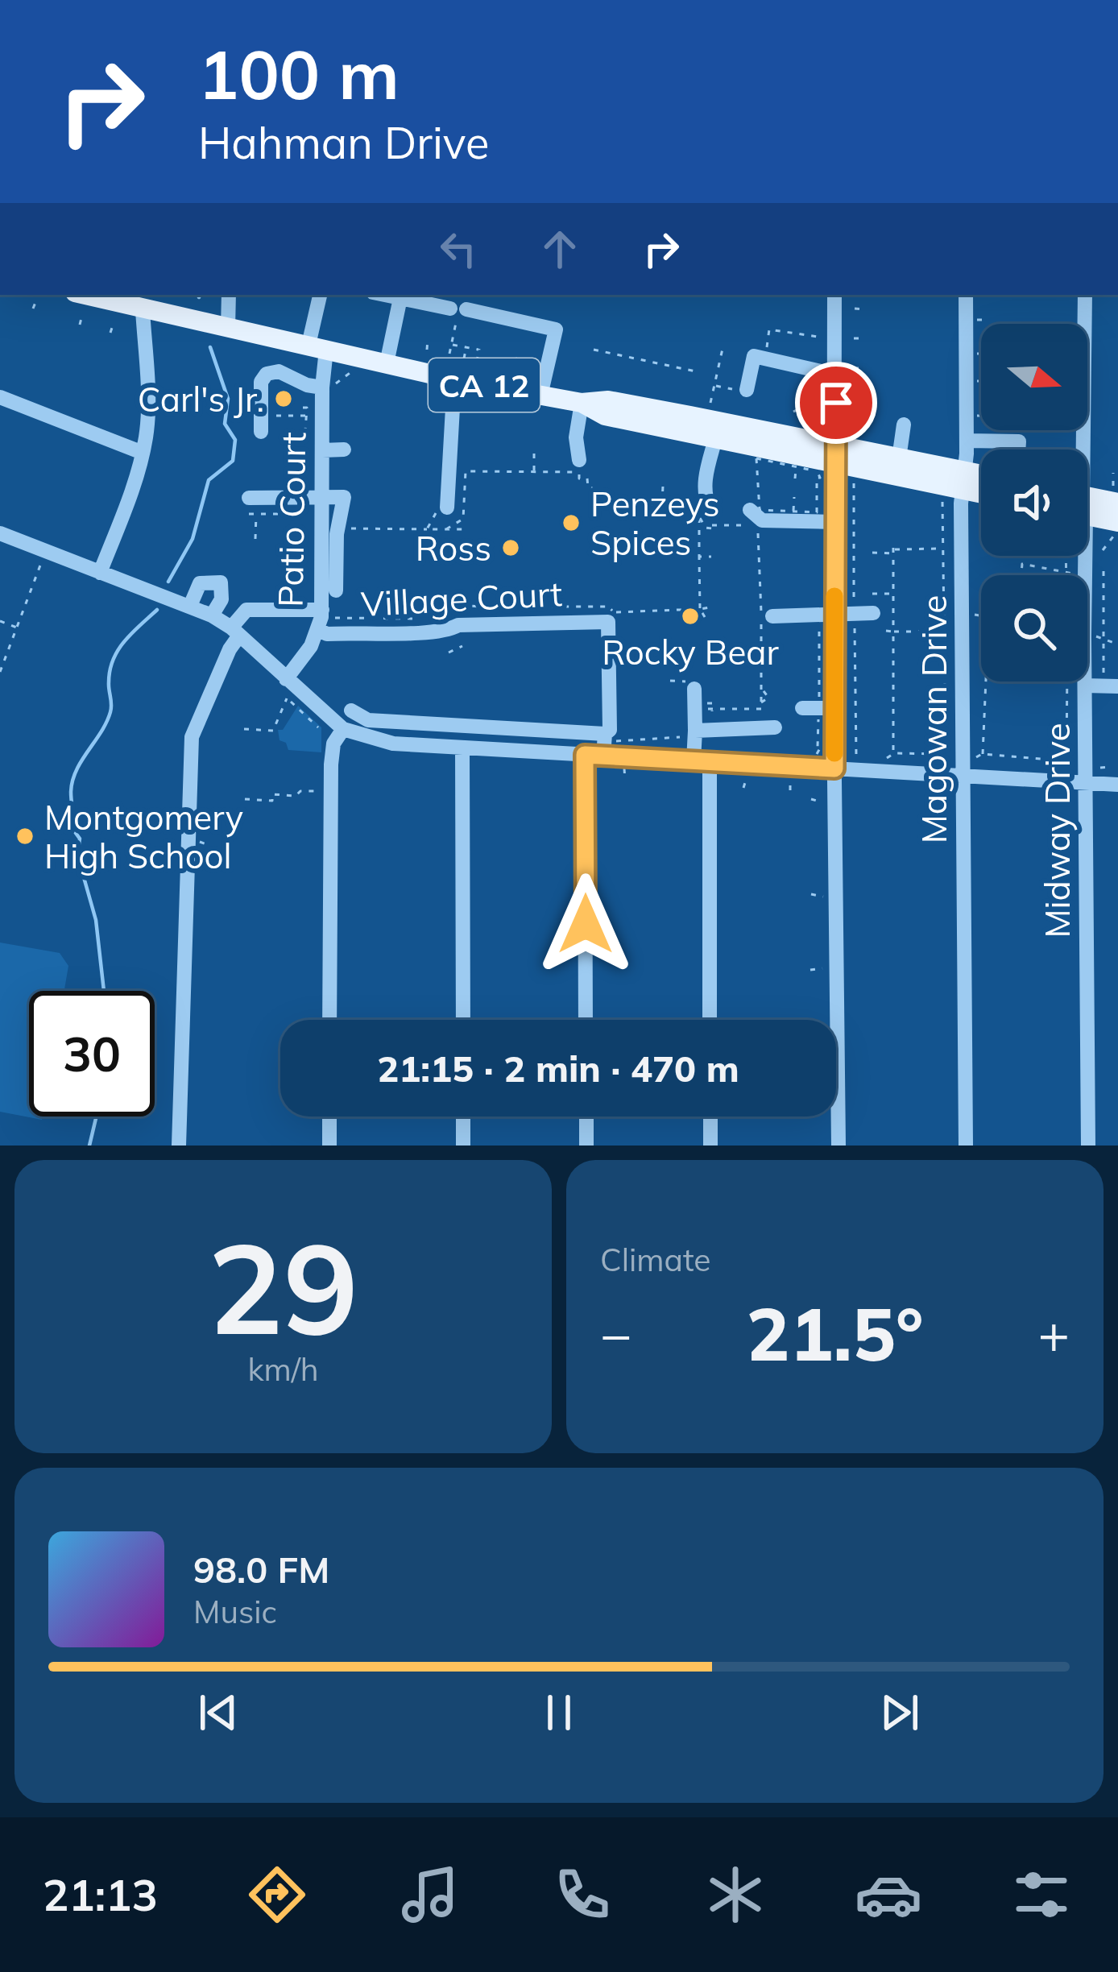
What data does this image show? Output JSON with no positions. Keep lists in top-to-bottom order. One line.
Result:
{"streets":{"main road":["CA 12"],"street":["Patio Court","Village Court","Magowan Drive","Midway Drive"]},"crossings":[["CA 12","Patio Court"],["CA 12","Magowan Drive"],["Patio Court","Village Court"]],"places":["Carl's Jr.","Penzeys Spices","Ross","Rocky Bear","Montgomery High School"],"north":"right","page":{"turn":["100 m","Hahman Drive"],"limit":"30","trip":"21:15 · 2 min · 470 m","tile":[["29","km/h"],"Climate"],"heat":["−","21.5°","+"],"song":["98.0 FM","Music"],"tabs":"21:13"}}
